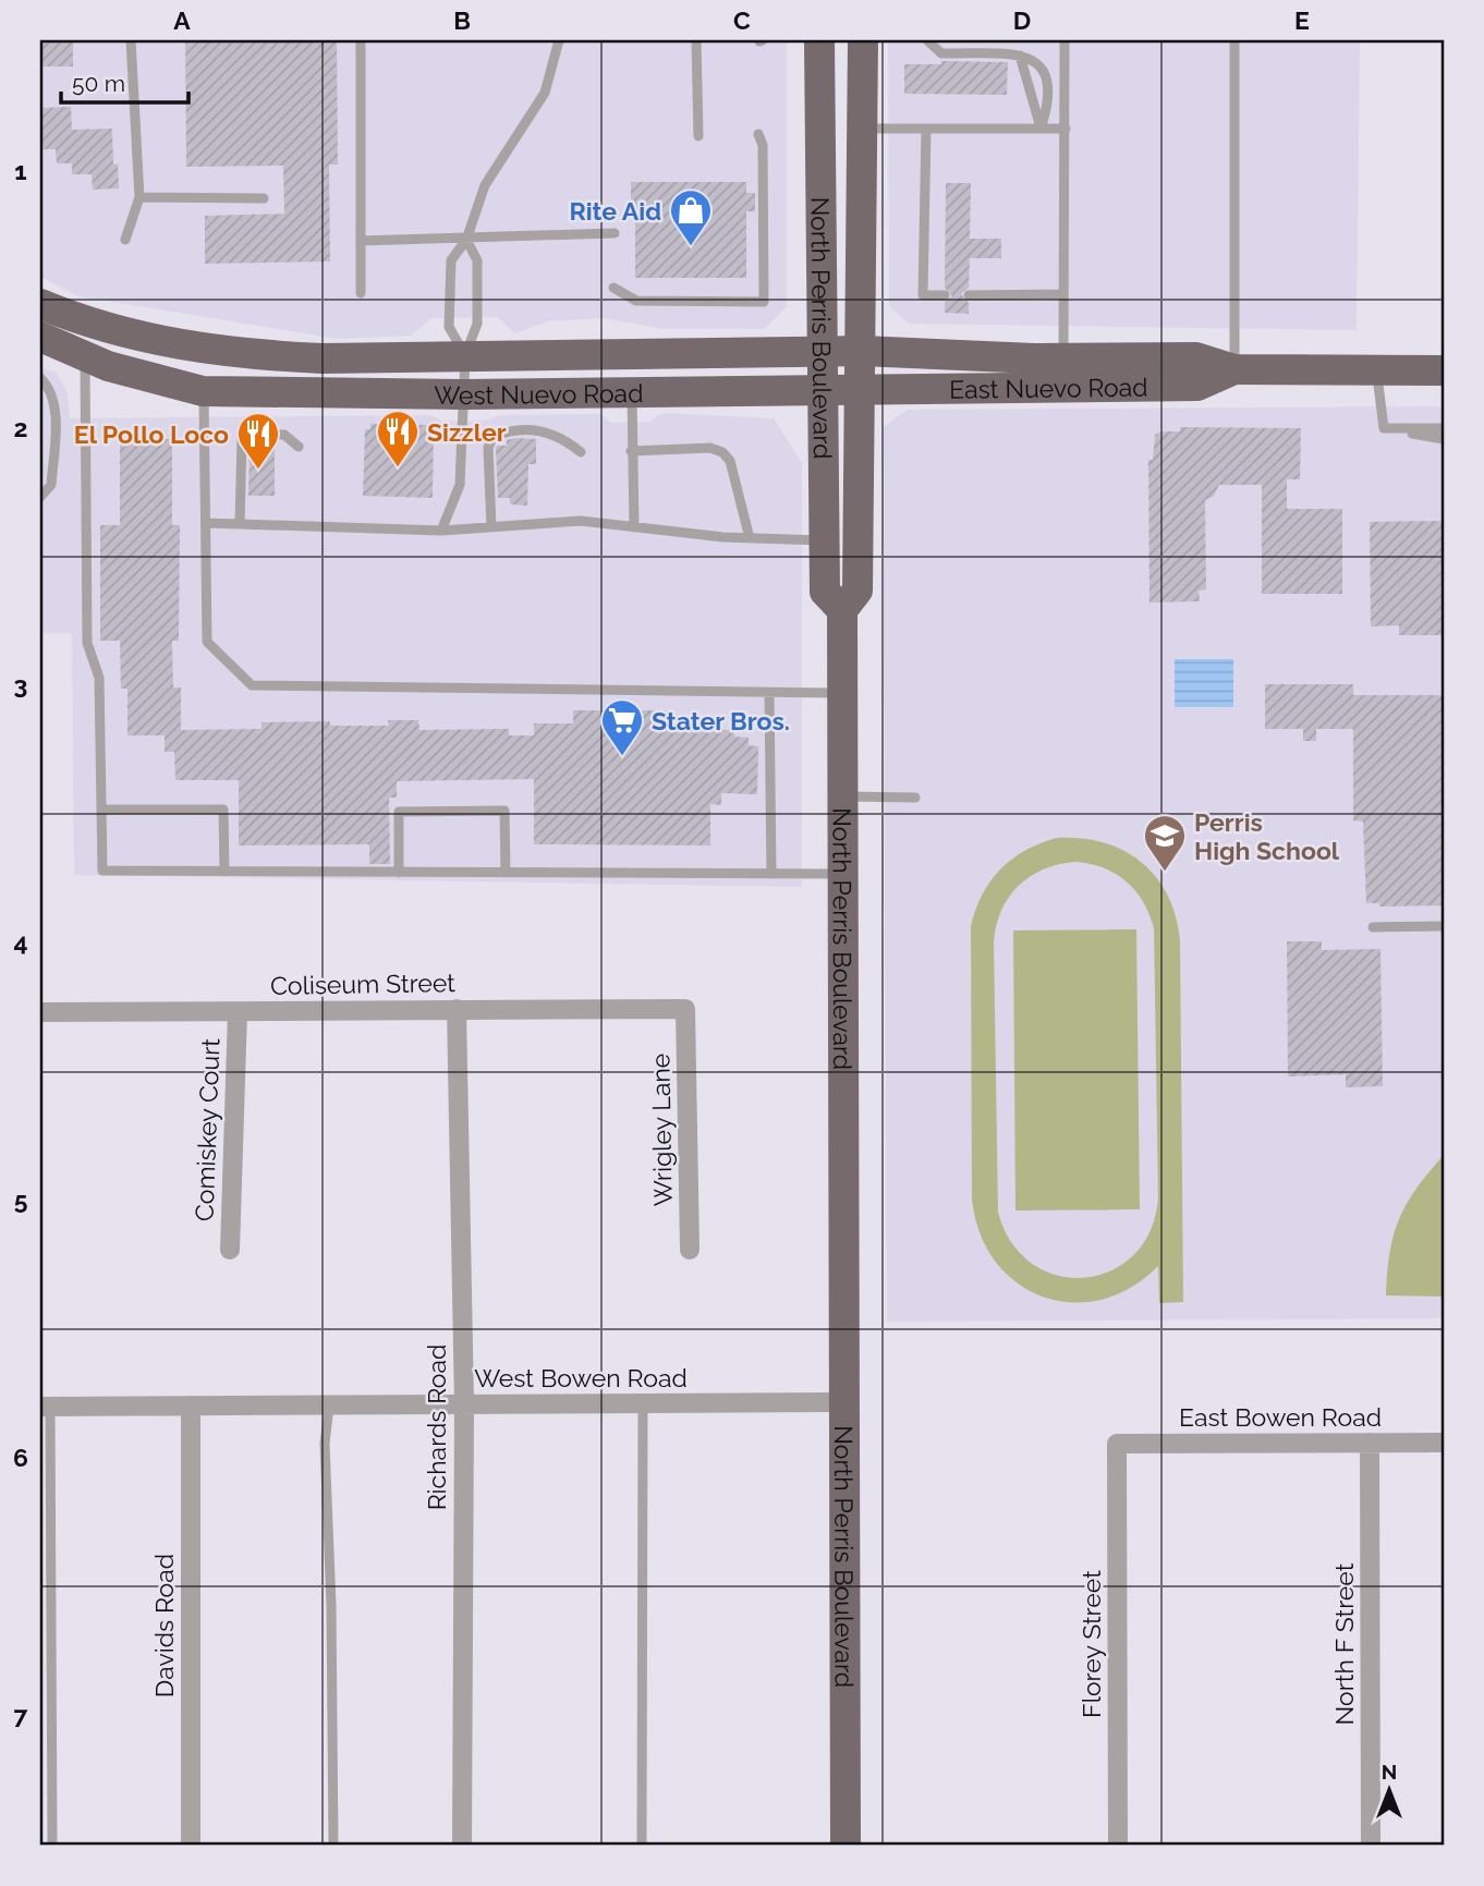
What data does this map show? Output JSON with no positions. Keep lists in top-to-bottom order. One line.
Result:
{"streets":{"main road":["North Perris Boulevard","East Nuevo Road","West Nuevo Road"],"street":["Coliseum Street","Comiskey Court","Wrigley Lane","West Bowen Road","East Bowen Road","Richards Road","Davids Road","Florey Street","North F Street"]},"crossings":[["North Perris Boulevard","East Nuevo Road"],["North Perris Boulevard","West Nuevo Road"],["North Perris Boulevard","West Bowen Road"],["East Nuevo Road","West Nuevo Road"],["Coliseum Street","Comiskey Court"],["Coliseum Street","Wrigley Lane"],["Coliseum Street","Richards Road"],["West Bowen Road","Richards Road"],["West Bowen Road","Davids Road"],["East Bowen Road","Florey Street"],["East Bowen Road","North F Street"]],"places":{"shop":["Rite Aid"],"restaurant":["Sizzler","El Pollo Loco"],"supermarket":["Stater Bros."],"school or university":["Perris High School"]},"scale_bar":"50 m","north":"top","grid":{"columns":["A","B","C","D","E"],"rows":["1","2","3","4","5","6","7"]}}
